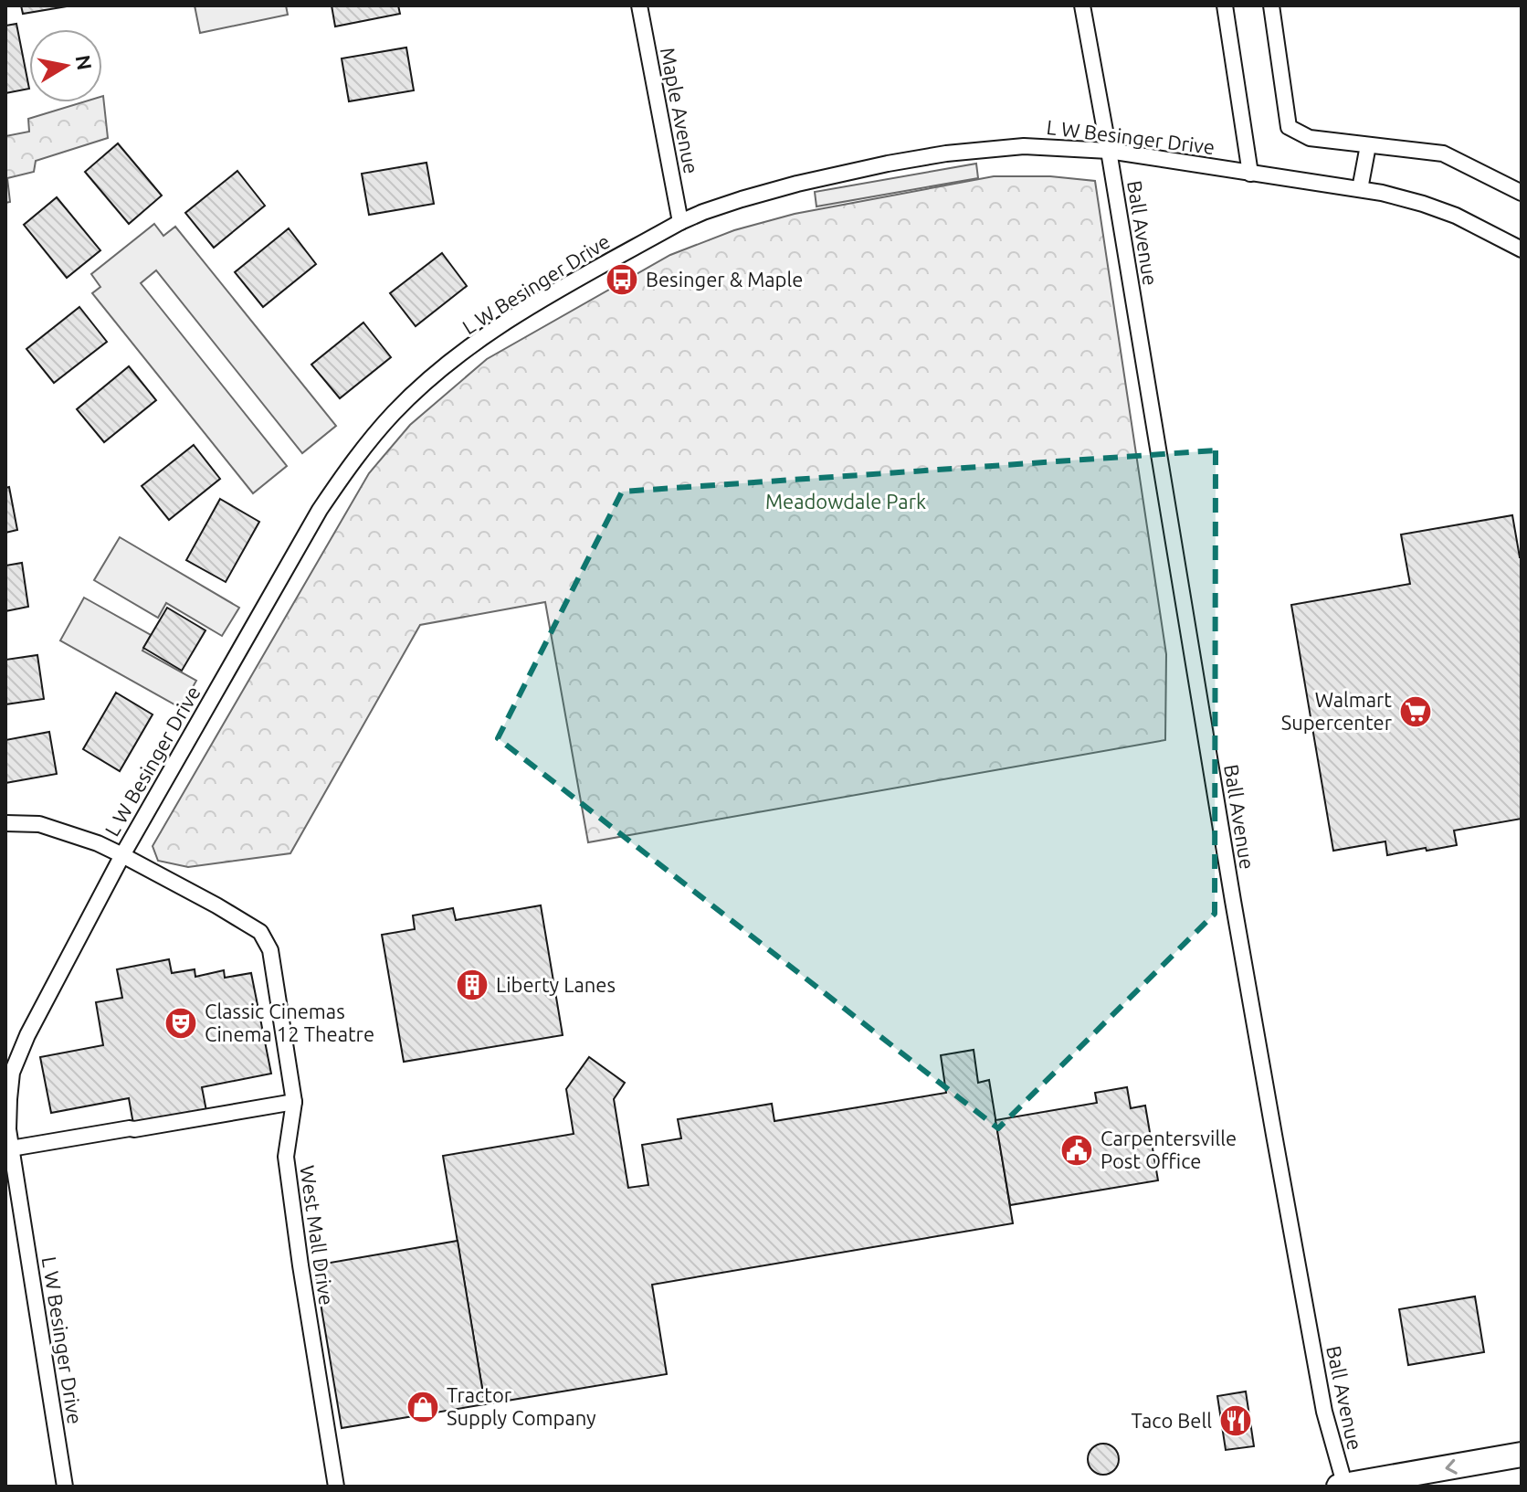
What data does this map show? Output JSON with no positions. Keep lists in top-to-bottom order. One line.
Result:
{"streets":{"street":["Maple Avenue","L W Besinger Drive","Ball Avenue","West Mall Drive"]},"crossings":[["Maple Avenue","L W Besinger Drive"],["L W Besinger Drive","Ball Avenue"],["L W Besinger Drive","West Mall Drive"]],"parks":["Meadowdale Park"],"places":{"bus stop":["Besinger & Maple"],"supermarket":["Walmart Supercenter"],"building":["Liberty Lanes"],"theatre":["Classic Cinemas Cinema 12 Theatre"],"public building":["Carpentersville Post Office"],"shop":["Tractor Supply Company"],"restaurant":["Taco Bell"]},"north":"right"}
